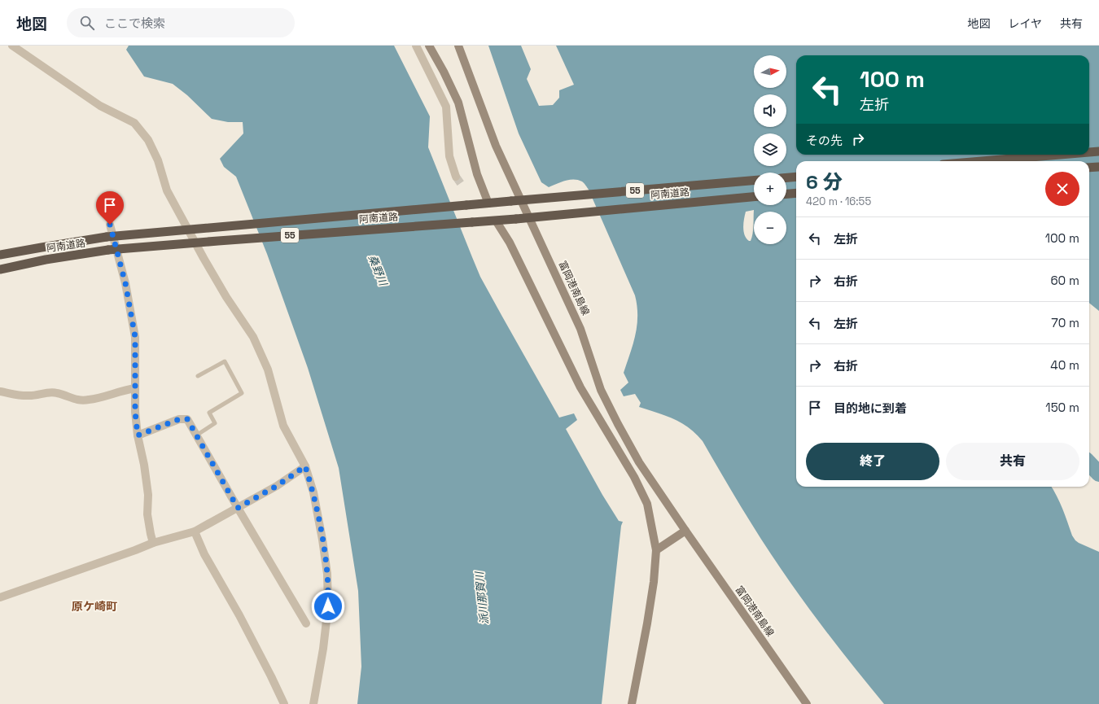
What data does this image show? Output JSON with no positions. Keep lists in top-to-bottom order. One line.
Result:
{"streets":{"highway":["55","阿南道路"],"main road":["富岡港南島線"]},"districts":["原ケ崎町"],"water":["桑野川","派川那賀川"],"north":"right","page":{"header":"地図","search":"ここで検索","nav":["地図","レイヤ","共有"],"map_buttons":["+","−"],"turn":["100 m","左折"],"then":"その先","heading":["6 分","420 m · 16:55"],"list":[{"name":"左折","value":"100 m"},{"name":"右折","value":"60 m"},{"name":"左折","value":"70 m"},{"name":"右折","value":"40 m"},{"name":"目的地に到着","value":"150 m"}],"buttons":["終了","共有"]}}
